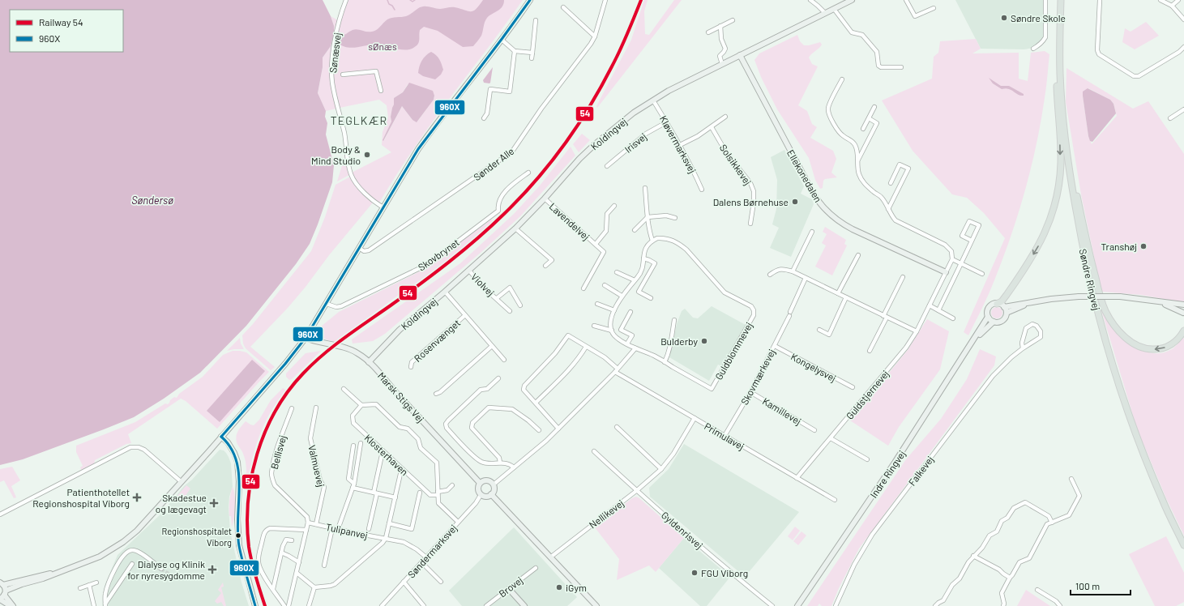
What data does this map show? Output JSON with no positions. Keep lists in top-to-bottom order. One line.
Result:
{"streets":{"main road":["Søndre Ringvej"],"street":["Sønæsvej","Koldingvej","Irisvej","Kløvermarksvej","Sønder Alle","Solsikkevej","Ellekonedalen","Lavendelvej","Skovbrynet","Violvej","Rosenvænget","Guldblommevej","Kongelysvej","Skovmærkevej","Guldstjernevej","Marsk Stigs Vej","Kamillevej","Primulavej","Bellisvej","Klosterhaven","Valmuevej","Falkevej","Indre Ringvej","Nellikevej","Gyldenrisvej","Tulipanvej","Søndermarksvej","Brovej"]},"crossings":[["Koldingvej","Kløvermarksvej"],["Koldingvej","Ellekonedalen"],["Koldingvej","Lavendelvej"],["Koldingvej","Violvej"],["Koldingvej","Rosenvænget"],["Koldingvej","Marsk Stigs Vej"],["Irisvej","Kløvermarksvej"],["Ellekonedalen","Guldstjernevej"],["Kongelysvej","Skovmærkevej"],["Skovmærkevej","Kamillevej"],["Skovmærkevej","Primulavej"],["Guldstjernevej","Primulavej"],["Marsk Stigs Vej","Søndermarksvej"],["Primulavej","Nellikevej"],["Bellisvej","Tulipanvej"],["Valmuevej","Tulipanvej"],["Nellikevej","Gyldenrisvej"],["Tulipanvej","Søndermarksvej"]],"districts":["TEGLKÆR"],"water":["Søndersø"],"parks":["sØnæs"],"places":{"other":["Søndre Skole","Body & Mind Studio","Dalens Børnehuse","Transhøj","Bulderby","Regionshospitalet Viborg","FGU Viborg","iGym"],"health":["Patienthotellet Regionshospital Viborg","Skadestue og lægevagt","Dialyse og Klinik for nyresygdomme"]},"lines":["rail line 54","transit line 960X"],"legend":["Railway 54","960X"],"scale_bar":"100 m"}
